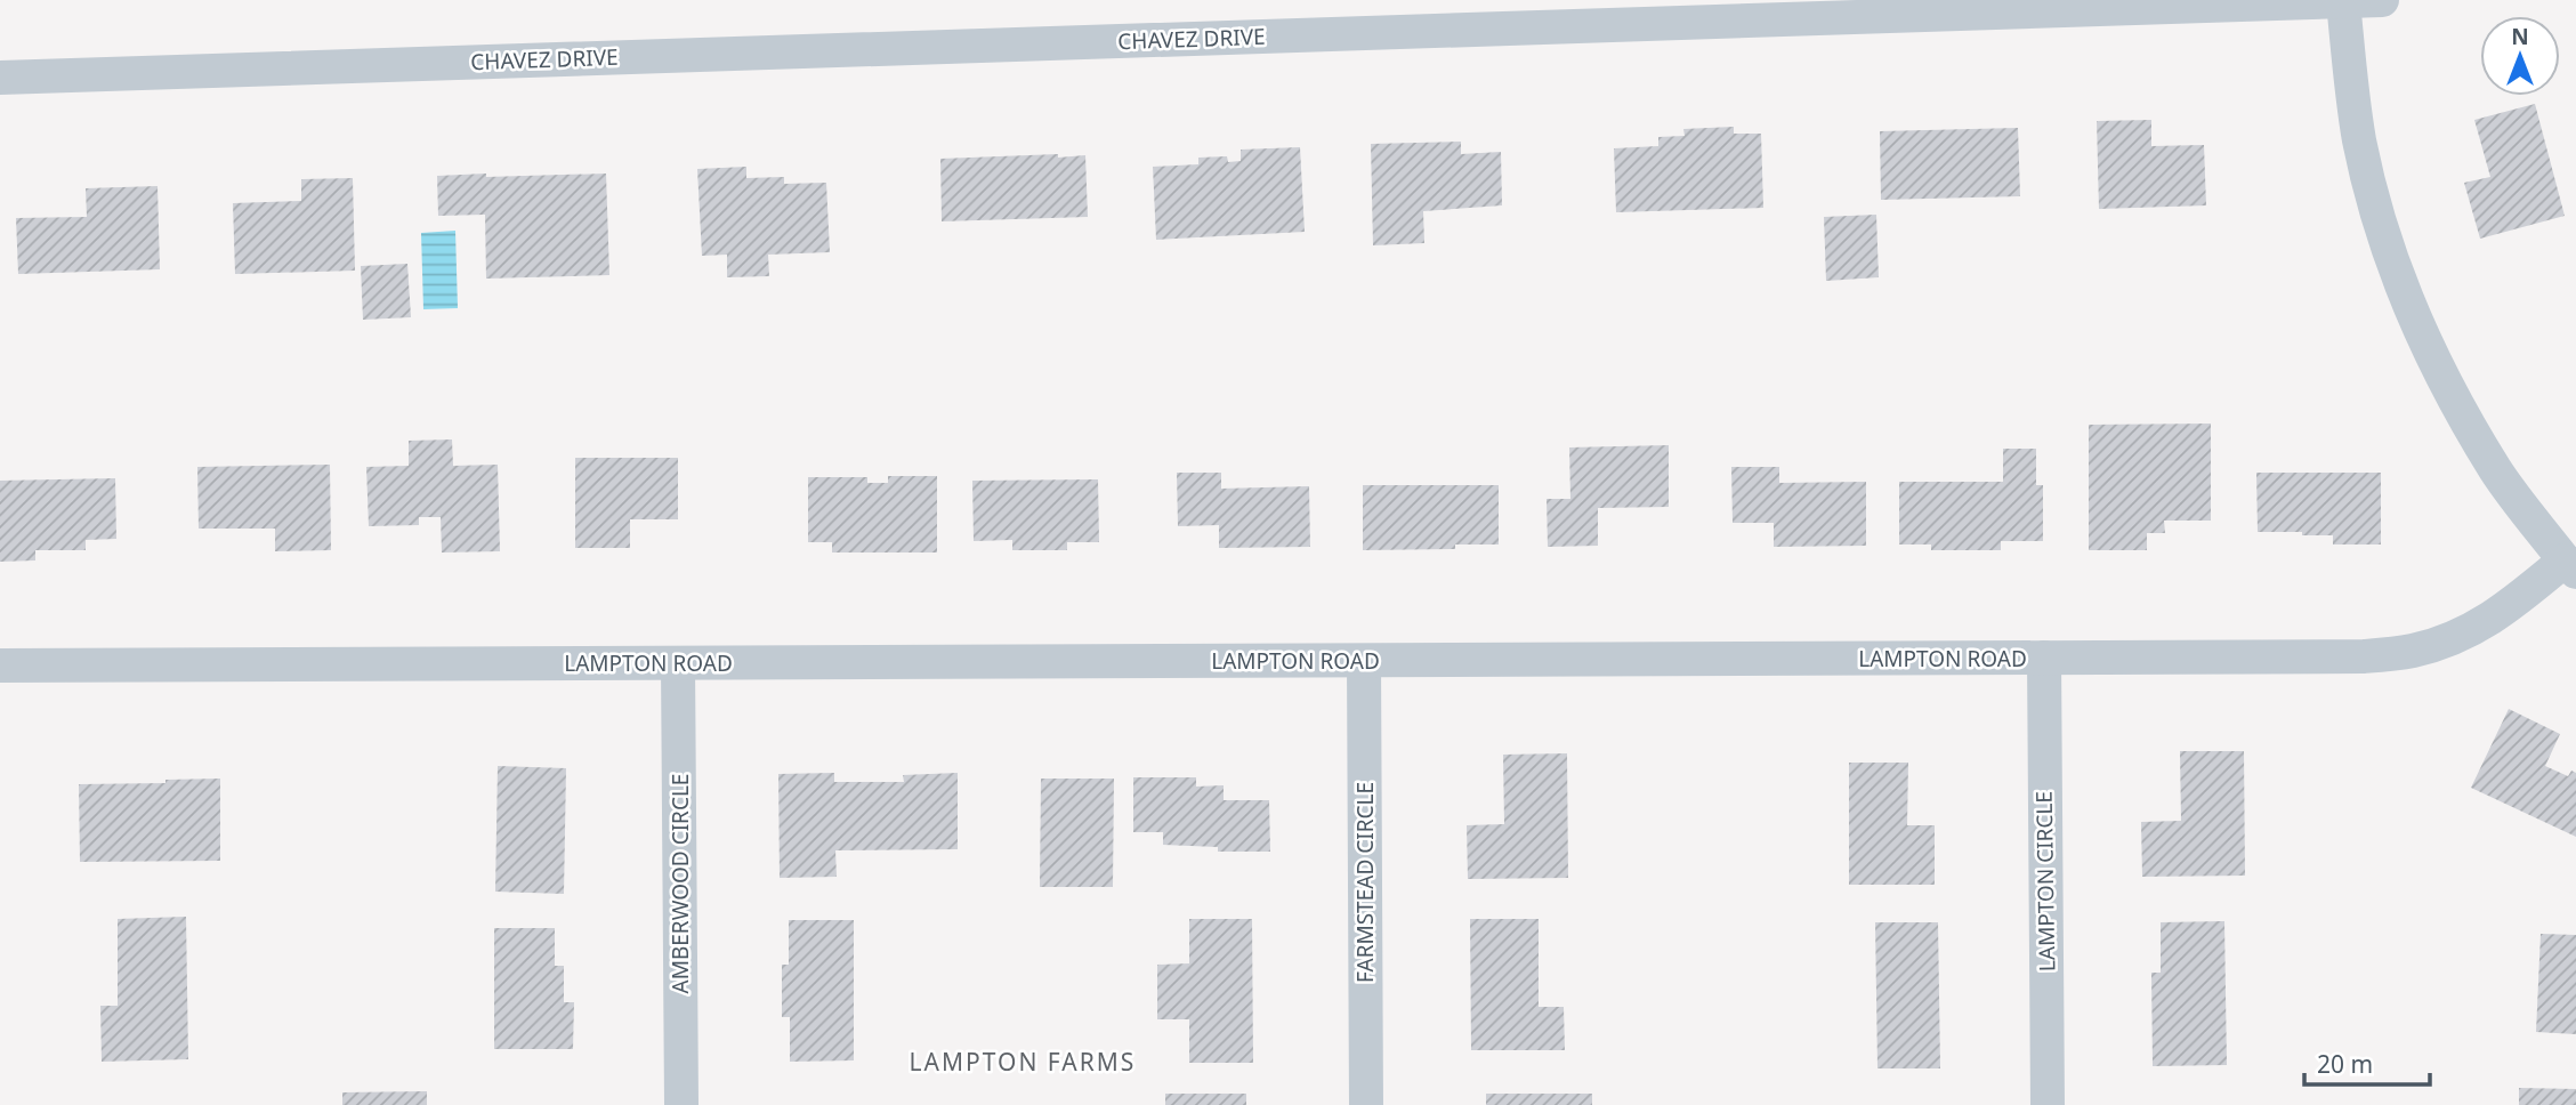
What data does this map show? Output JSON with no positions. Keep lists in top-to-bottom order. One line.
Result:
{"streets":{"street":["CHAVEZ DRIVE","LAMPTON ROAD","LAMPTON CIRCLE","FARMSTEAD CIRCLE","AMBERWOOD CIRCLE"]},"crossings":[["LAMPTON ROAD","LAMPTON CIRCLE"],["LAMPTON ROAD","FARMSTEAD CIRCLE"],["LAMPTON ROAD","AMBERWOOD CIRCLE"]],"districts":["LAMPTON FARMS"],"scale_bar":"20 m","north":"top"}
